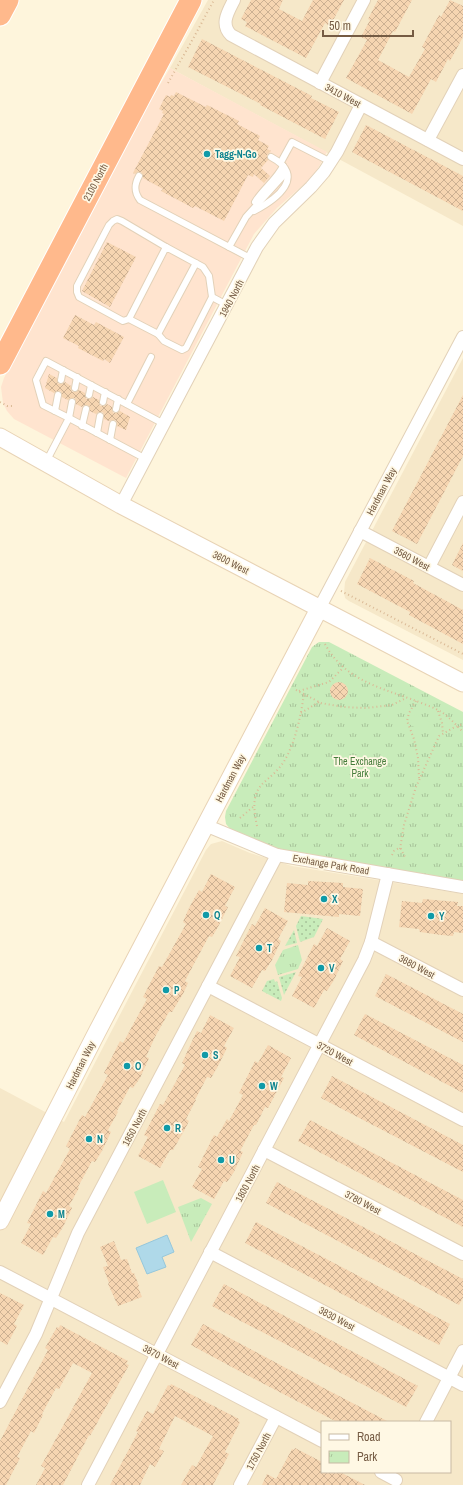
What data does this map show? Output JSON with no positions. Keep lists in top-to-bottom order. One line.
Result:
{"streets":{"highway":["2100 North"],"street":["3410 West","1940 North","Hardman Way","3560 West","3600 West","Exchange Park Road","3680 West","3720 West","1850 North","1800 North","3780 West","3830 West","3870 West","1750 North"]},"crossings":[["3410 West","1940 North"],["1940 North","3600 West"],["Hardman Way","3560 West"],["Hardman Way","3600 West"],["Hardman Way","Exchange Park Road"],["Exchange Park Road","1850 North"],["Exchange Park Road","1800 North"],["3680 West","1800 North"],["3720 West","1850 North"],["3720 West","1800 North"],["1850 North","3870 West"],["1800 North","3780 West"],["1800 North","3830 West"],["1800 North","3870 West"],["3870 West","1750 North"]],"parks":["The Exchange Park"],"places":["Tagg-N-Go","X","Q","Y","T","V","P","S","O","W","R","N","U","M"],"legend":["Road","Park"],"scale_bar":"50 m"}
